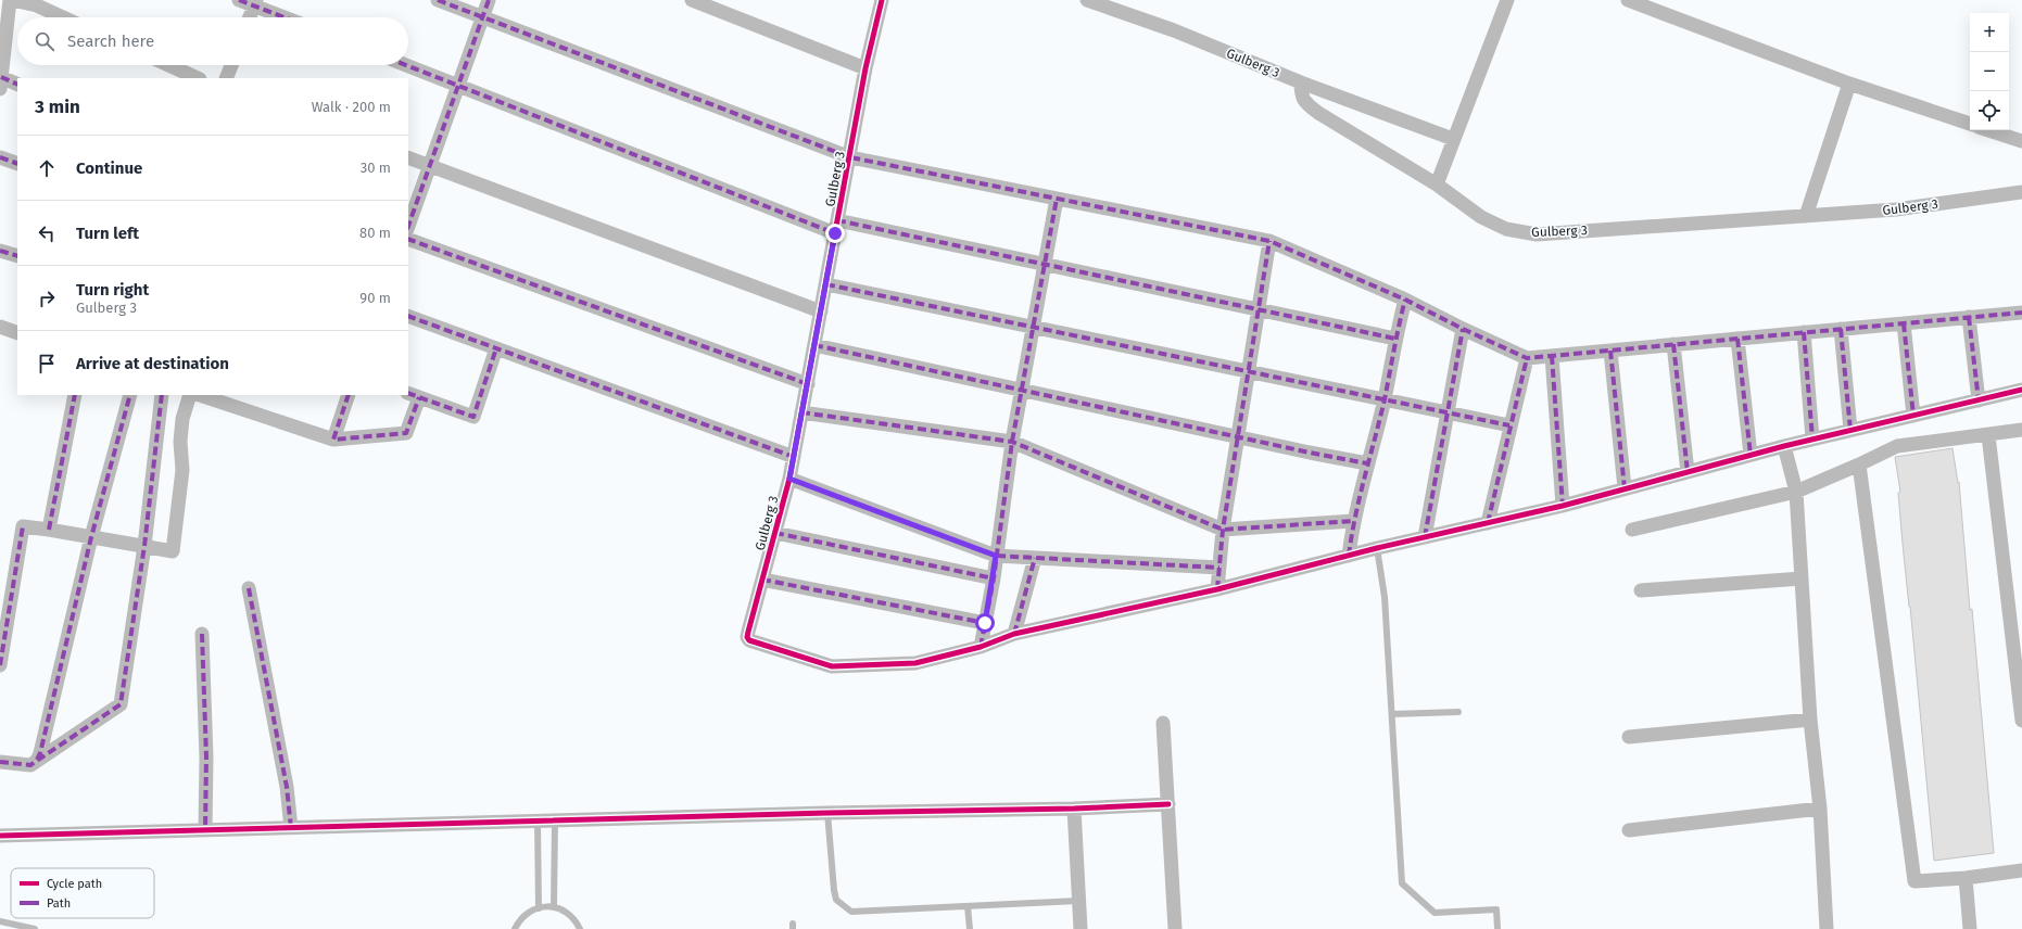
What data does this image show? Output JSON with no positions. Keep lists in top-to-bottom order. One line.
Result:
{"streets":{"street":["Gulberg 3"]},"legend":["Cycle path","Path"],"page":{"map_buttons":["+","−"],"search":"Search here","heading":["3 min","Walk · 200 m"],"list":[["Continue","30 m"],["Turn left","80 m"],["Turn right","Gulberg 3","90 m"],"Arrive at destination"]}}
